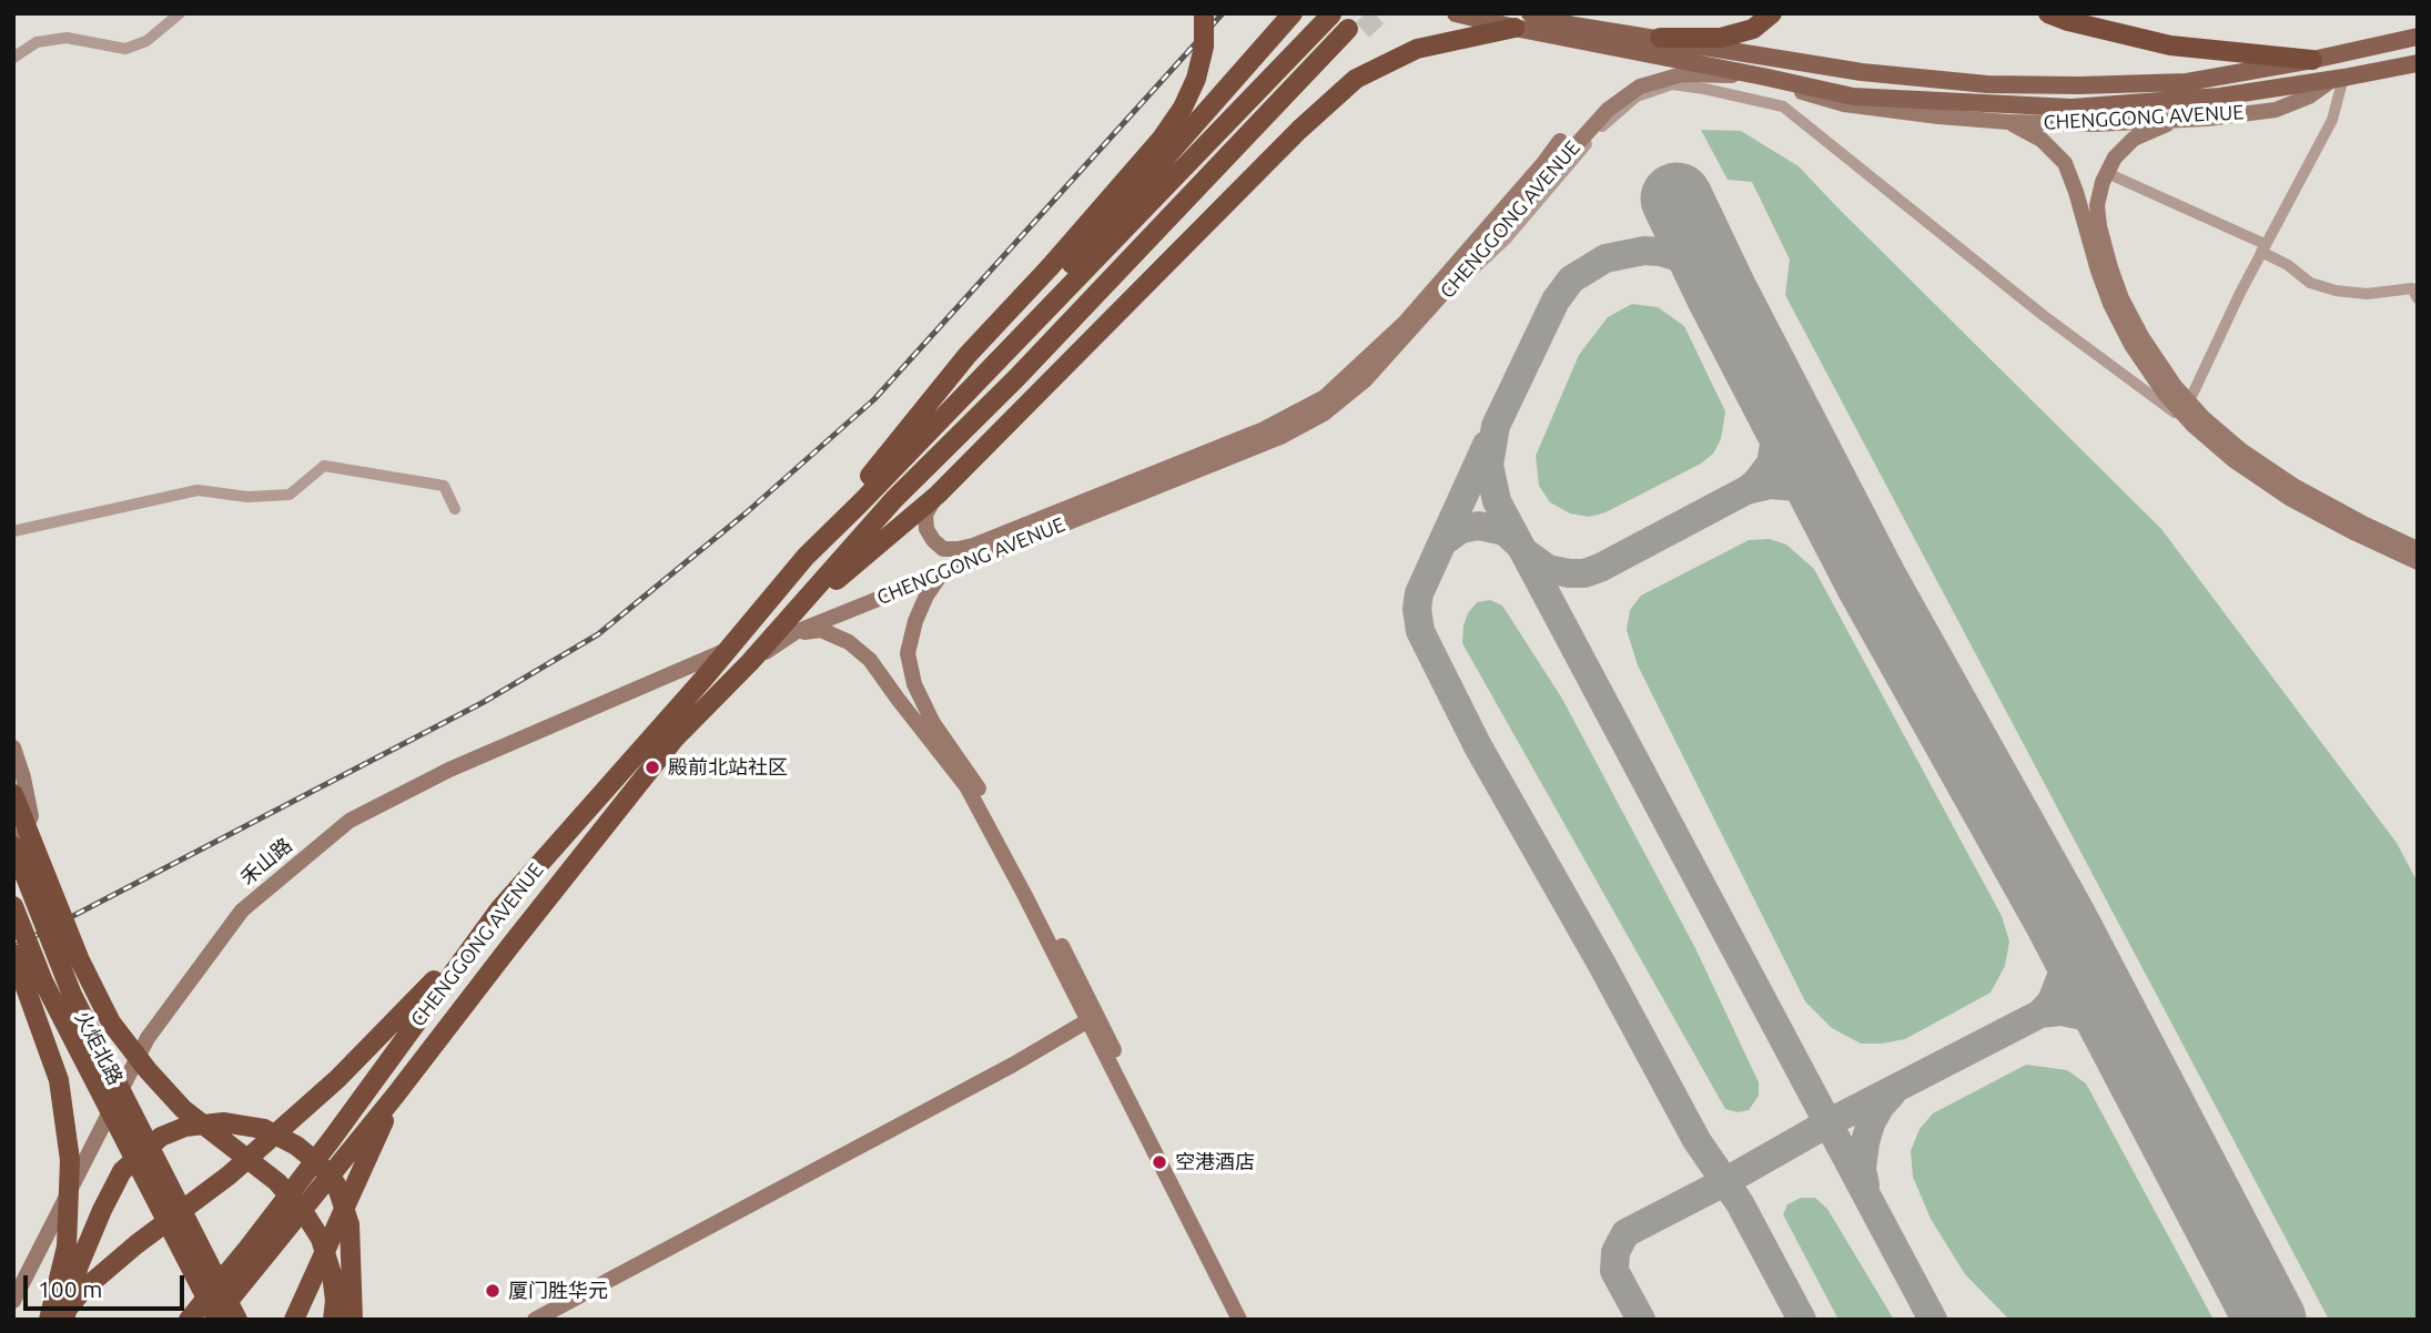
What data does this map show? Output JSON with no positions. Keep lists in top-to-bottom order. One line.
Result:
{"streets":{"highway":["CHENGGONG AVENUE","火炬北路"],"main road":["禾山路"]},"crossings":[["CHENGGONG AVENUE","禾山路"],["CHENGGONG AVENUE","火炬北路"]],"places":["殿前北站社区","空港酒店","厦门胜华元"],"scale_bar":"100 m"}
